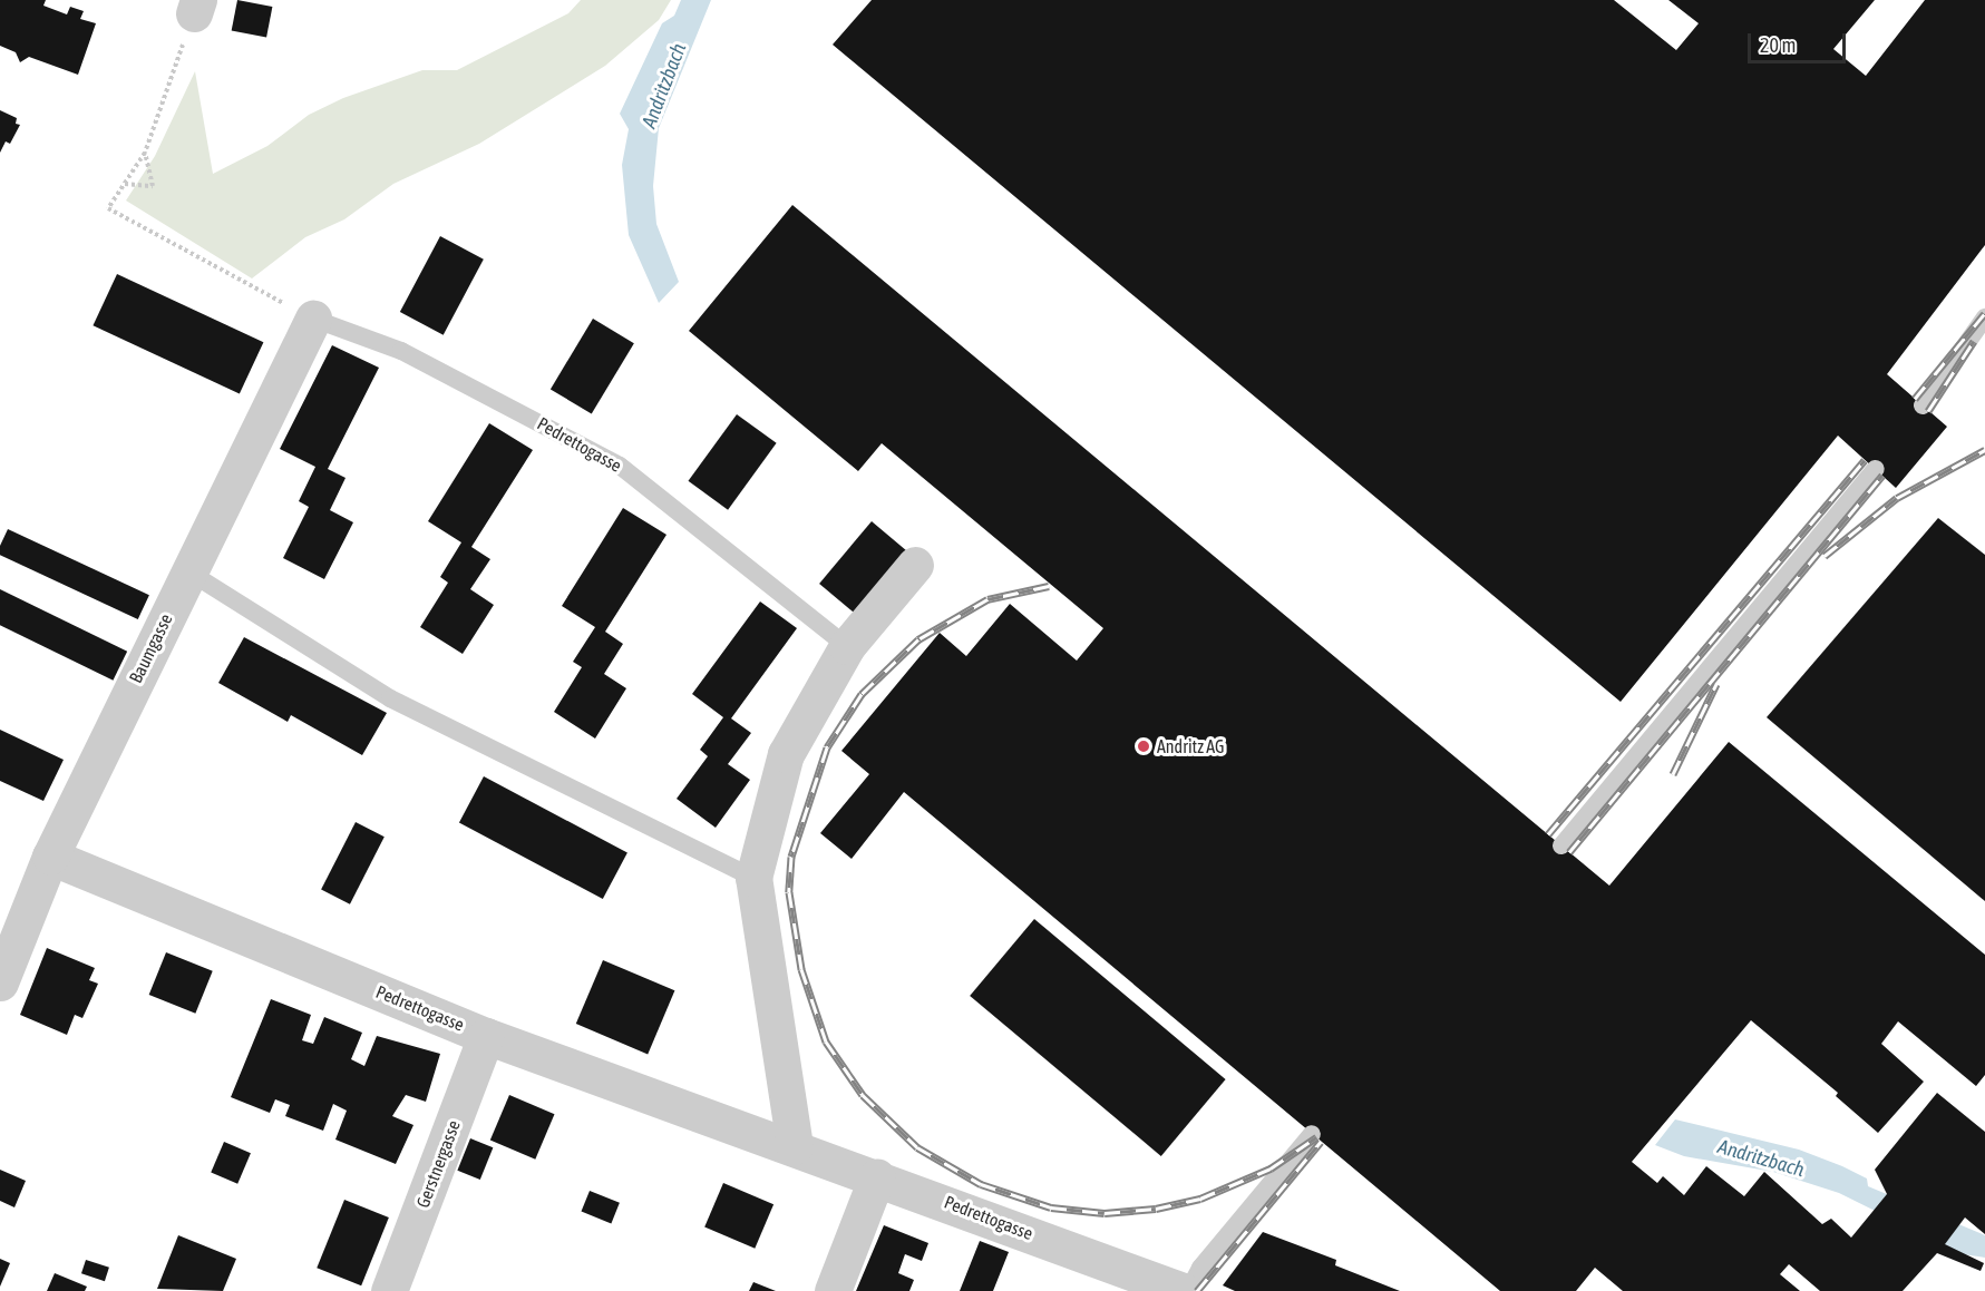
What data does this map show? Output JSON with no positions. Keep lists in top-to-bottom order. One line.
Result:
{"streets":{"street":["Pedrettogasse","Baumgasse","Gerstnergasse"]},"crossings":[["Pedrettogasse","Baumgasse"],["Pedrettogasse","Gerstnergasse"]],"water":["Andritzbach"],"places":["Andritz AG"],"scale_bar":"20 m"}
